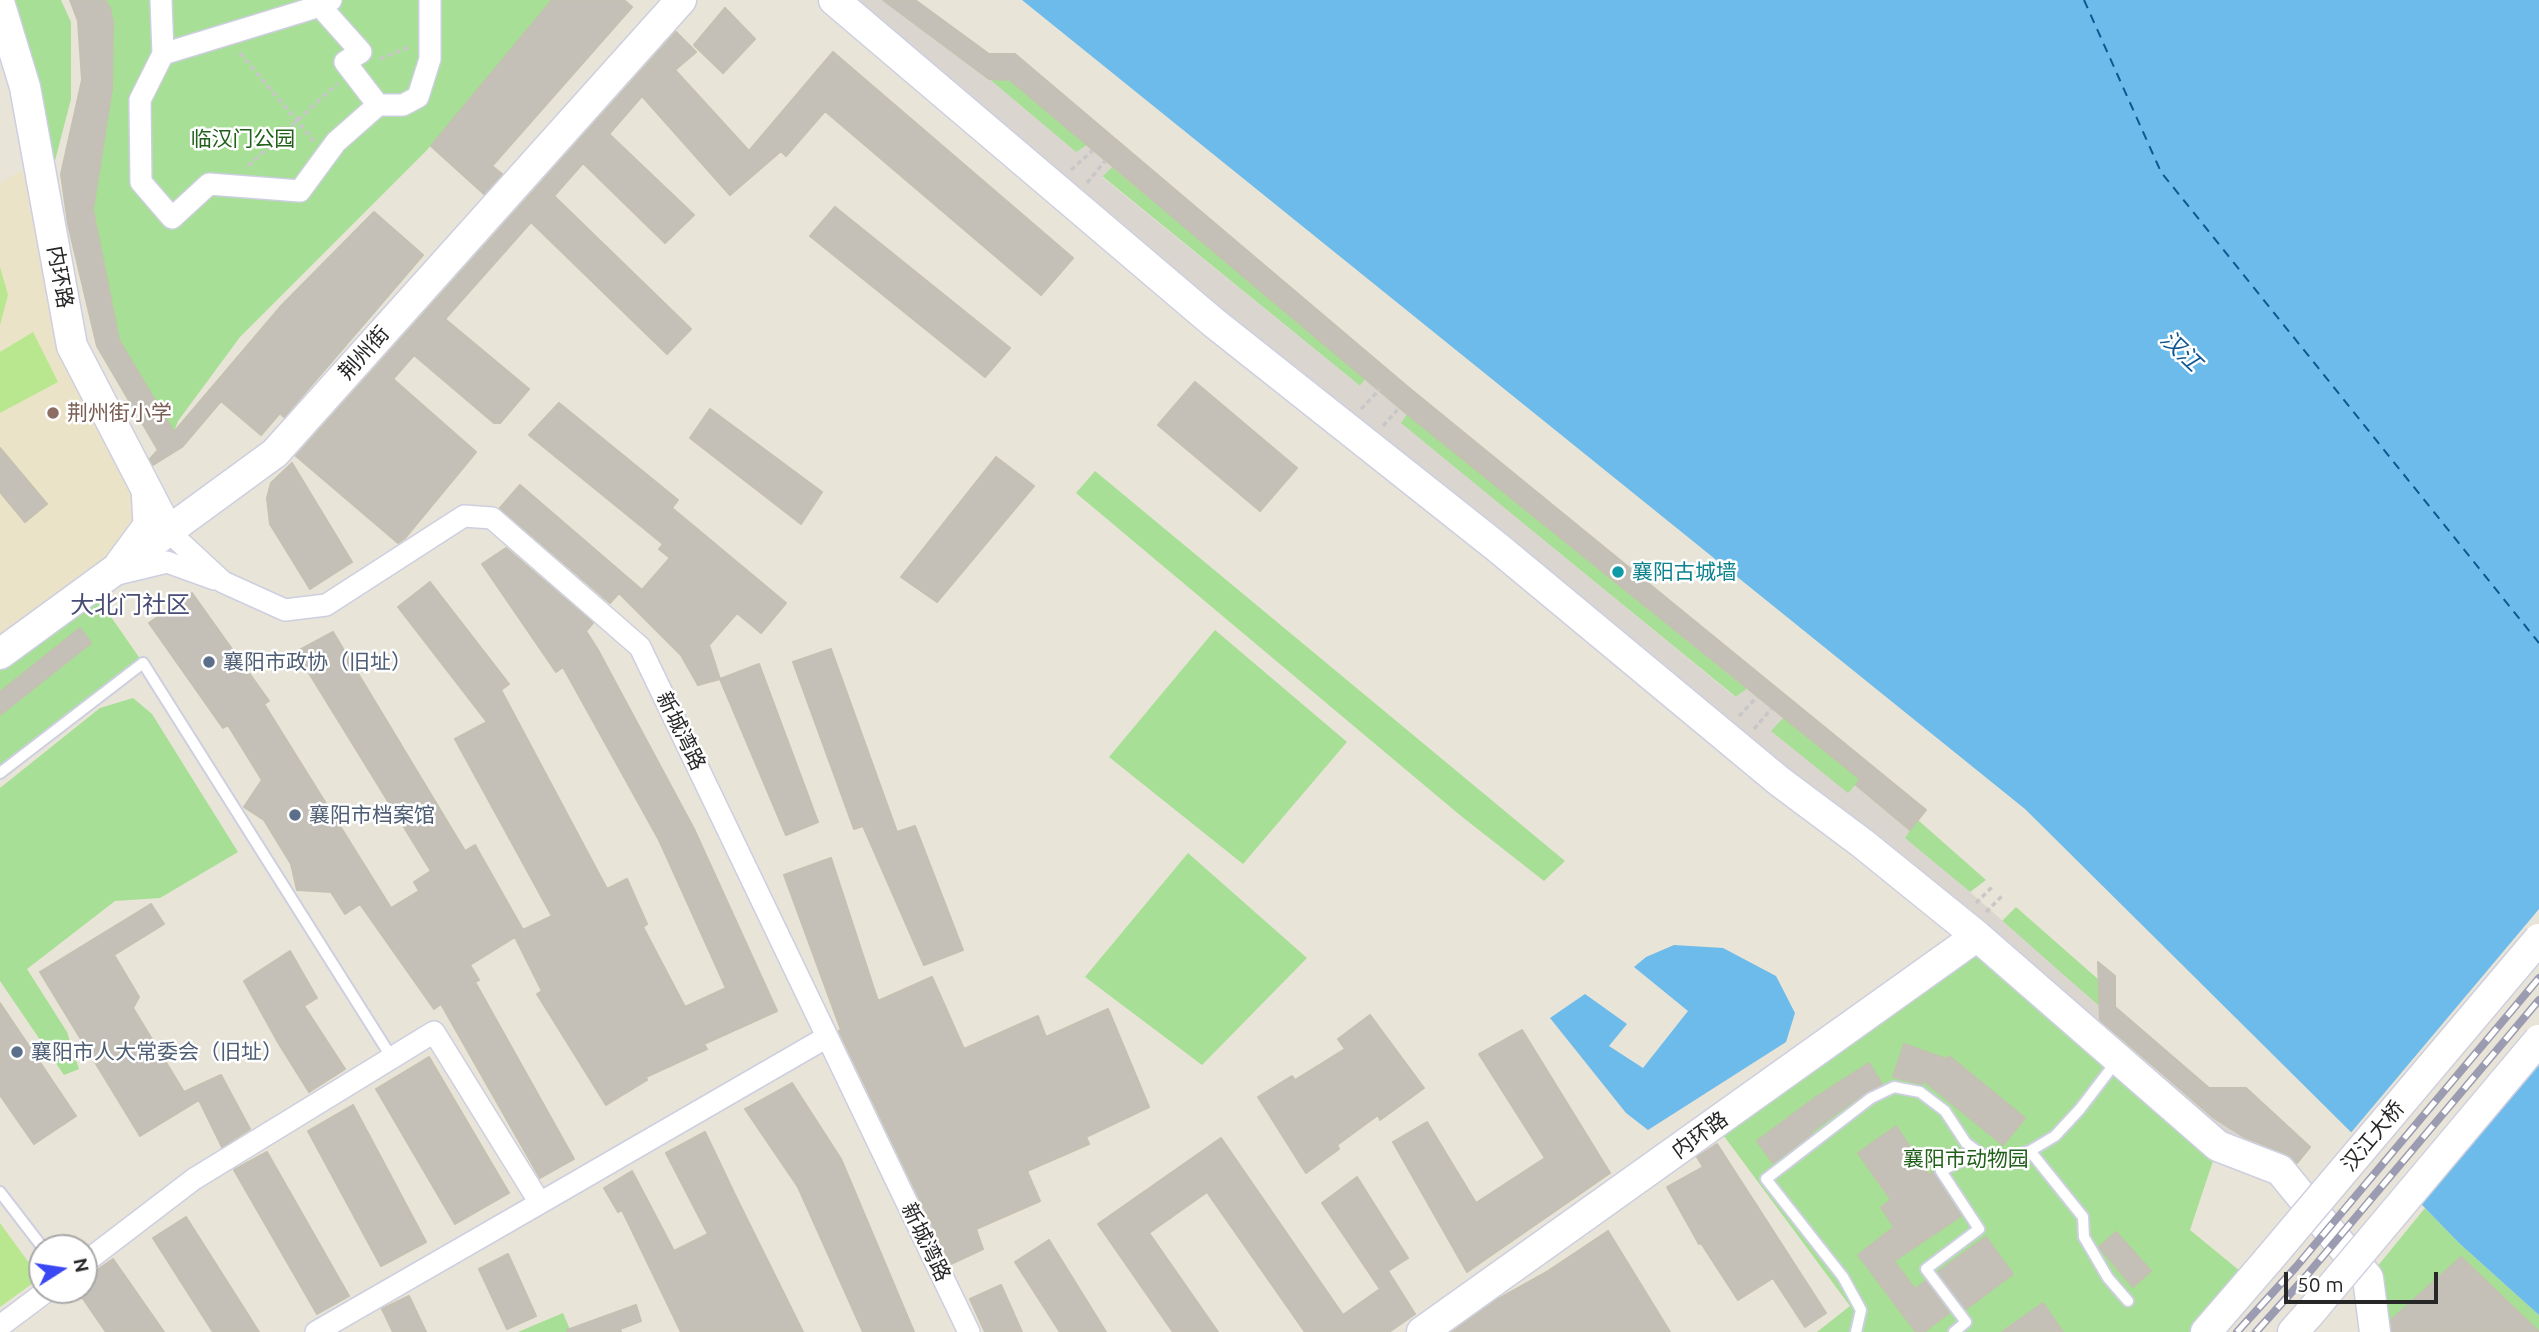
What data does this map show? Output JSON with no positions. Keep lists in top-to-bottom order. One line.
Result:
{"streets":{"street":["内环路","荆州街","新城湾路","汉江大桥"]},"crossings":[["内环路","荆州街"],["内环路","新城湾路"],["荆州街","新城湾路"]],"districts":["大北门社区"],"water":["汉江"],"parks":["临汉门公园","襄阳市动物园"],"places":["荆州街小学","襄阳古城墙","襄阳市政协（旧址）","襄阳市档案馆","襄阳市人大常委会（旧址）"],"scale_bar":"50 m","north":"right"}
